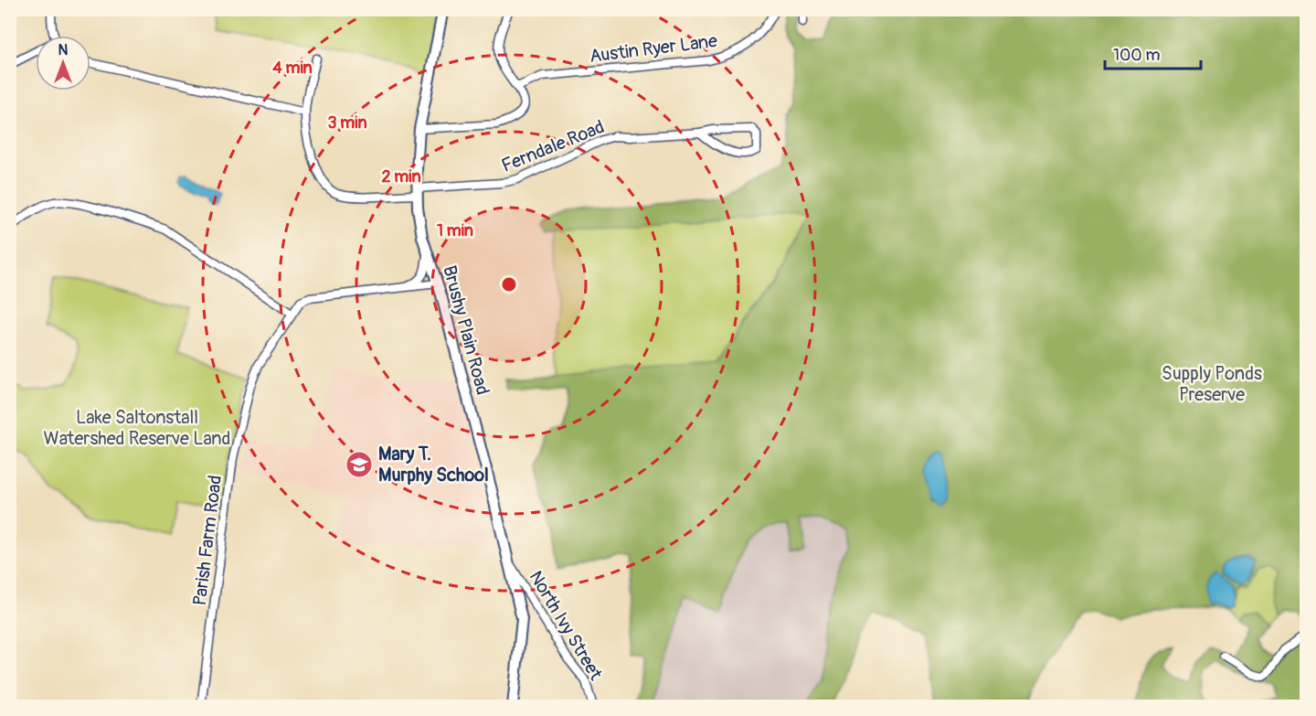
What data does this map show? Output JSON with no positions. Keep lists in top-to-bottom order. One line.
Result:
{"streets":{"main road":["Brushy Plain Road"],"street":["Austin Ryer Lane","Ferndale Road","Parish Farm Road","North Ivy Street"]},"crossings":[["Ferndale Road","Brushy Plain Road"],["Brushy Plain Road","Parish Farm Road"],["Brushy Plain Road","North Ivy Street"]],"parks":["Supply Ponds Preserve","Lake Saltonstall Watershed Reserve Land"],"places":{"school or university":["Mary T. Murphy School"]},"scale_bar":"100 m","north":"top","rings":["4 min","3 min","2 min","1 min"]}
